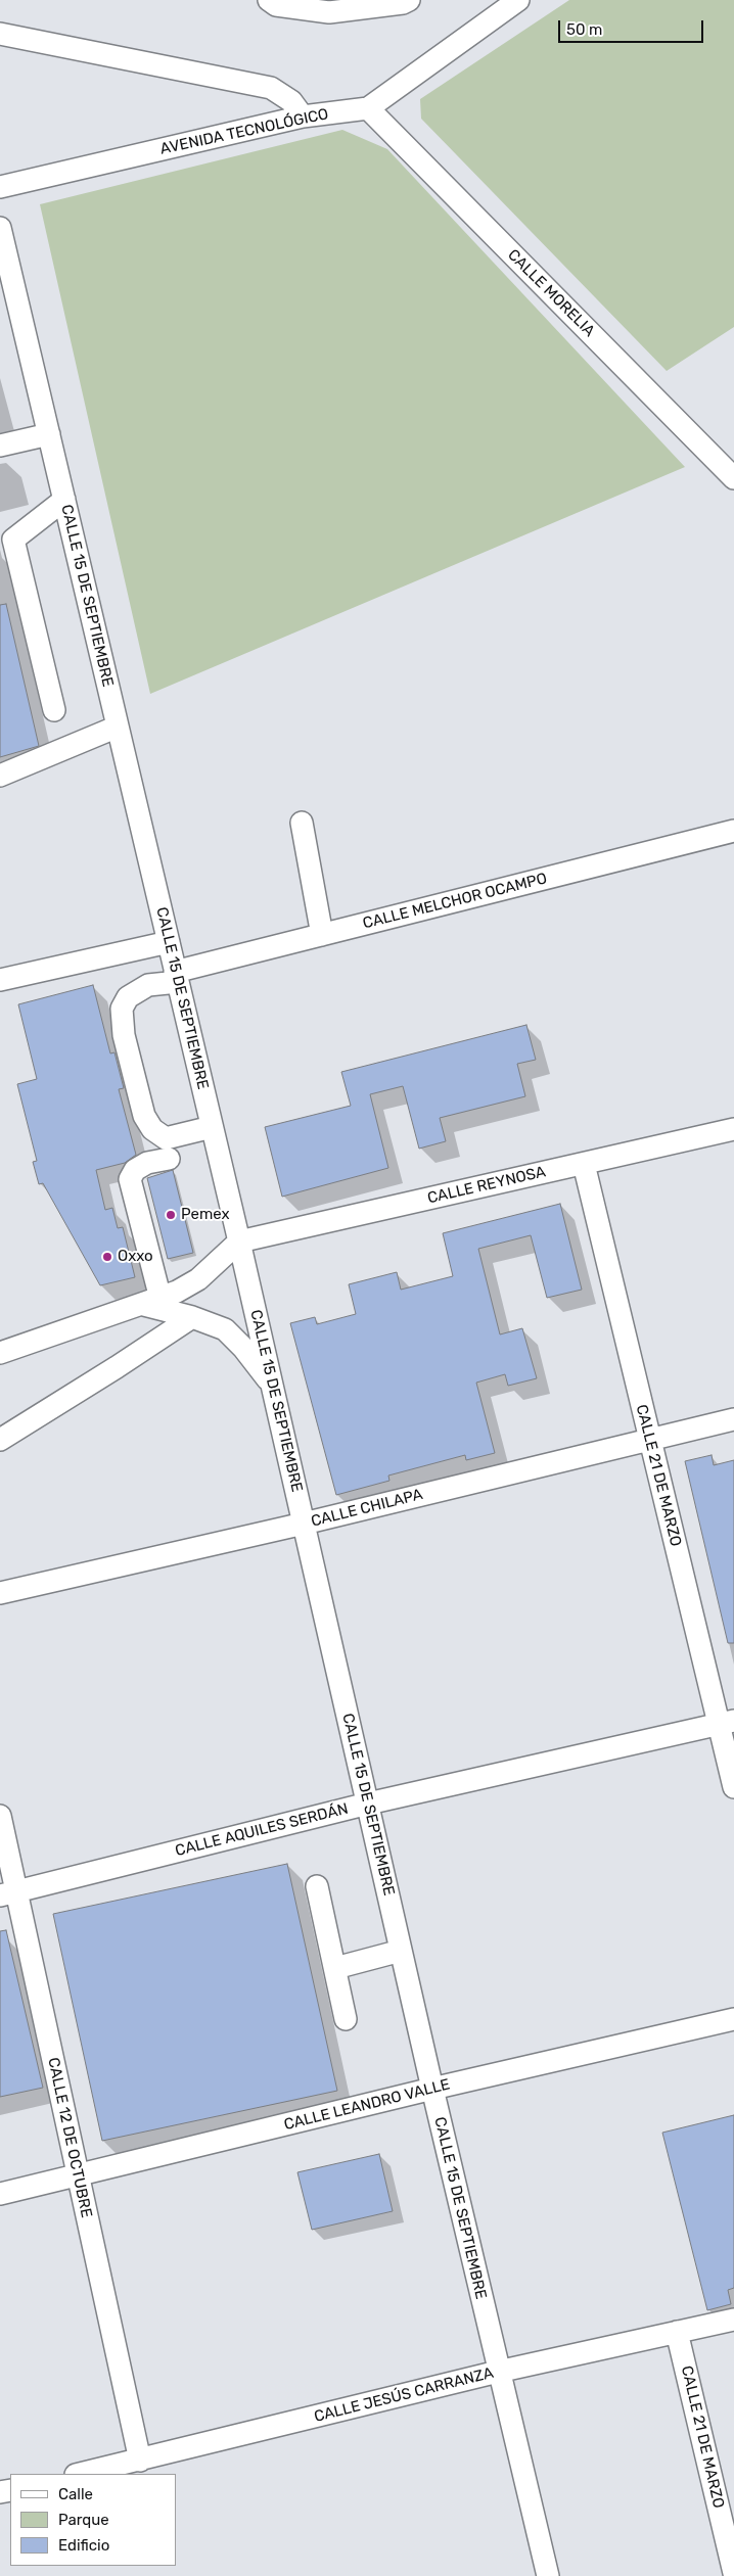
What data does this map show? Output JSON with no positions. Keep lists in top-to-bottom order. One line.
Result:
{"streets":{"street":["AVENIDA TECNOLÓGICO","CALLE MORELIA","CALLE 15 DE SEPTIEMBRE","CALLE MELCHOR OCAMPO","CALLE REYNOSA","CALLE 21 DE MARZO","CALLE CHILAPA","CALLE AQUILES SERDÁN","CALLE LEANDRO VALLE","CALLE 12 DE OCTUBRE","CALLE JESÚS CARRANZA"]},"crossings":[["AVENIDA TECNOLÓGICO","CALLE MORELIA"],["CALLE 15 DE SEPTIEMBRE","CALLE MELCHOR OCAMPO"],["CALLE 15 DE SEPTIEMBRE","CALLE REYNOSA"],["CALLE 15 DE SEPTIEMBRE","CALLE CHILAPA"],["CALLE 15 DE SEPTIEMBRE","CALLE AQUILES SERDÁN"],["CALLE 15 DE SEPTIEMBRE","CALLE LEANDRO VALLE"],["CALLE 15 DE SEPTIEMBRE","CALLE JESÚS CARRANZA"],["CALLE REYNOSA","CALLE 21 DE MARZO"],["CALLE 21 DE MARZO","CALLE CHILAPA"],["CALLE 21 DE MARZO","CALLE AQUILES SERDÁN"],["CALLE 21 DE MARZO","CALLE JESÚS CARRANZA"],["CALLE AQUILES SERDÁN","CALLE 12 DE OCTUBRE"],["CALLE LEANDRO VALLE","CALLE 12 DE OCTUBRE"],["CALLE 12 DE OCTUBRE","CALLE JESÚS CARRANZA"]],"places":["Pemex","Oxxo"],"legend":["Calle","Parque","Edificio"],"scale_bar":"50 m"}
